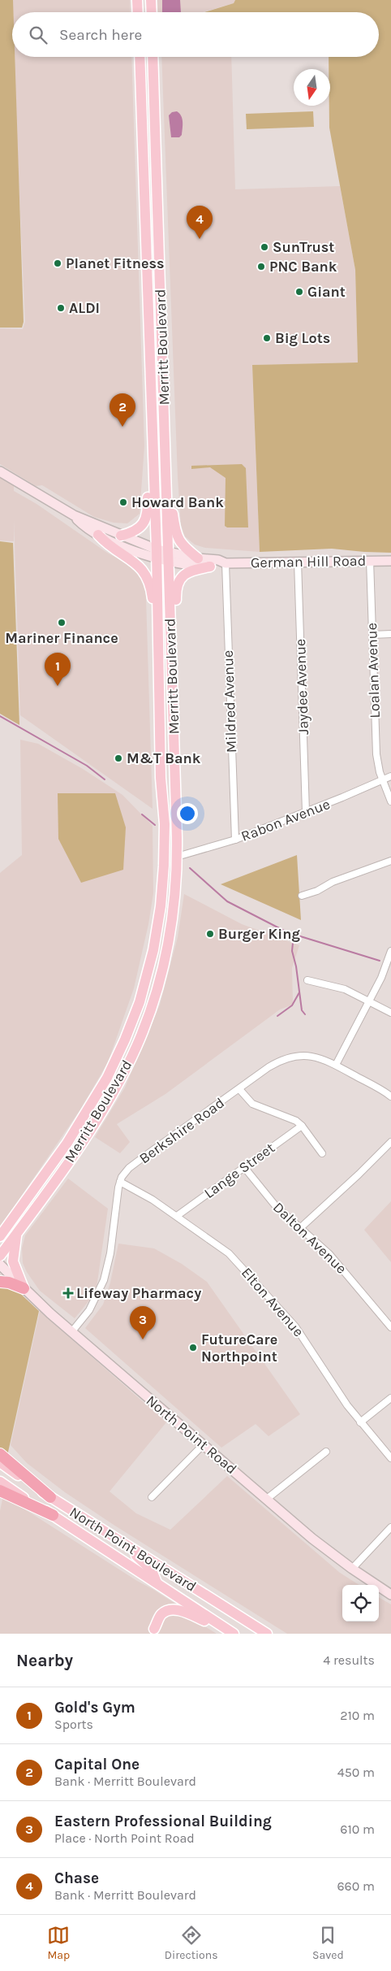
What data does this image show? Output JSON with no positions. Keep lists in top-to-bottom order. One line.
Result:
{"streets":{"main road":["Merritt Boulevard","North Point Boulevard"],"street":["German Hill Road","Loalan Avenue","Jaydee Avenue","Mildred Avenue","Rabon Avenue","Berkshire Road","Lange Street","Dalton Avenue","Elton Avenue","North Point Road"]},"crossings":[["Merritt Boulevard","German Hill Road"],["Merritt Boulevard","Rabon Avenue"],["German Hill Road","Loalan Avenue"],["German Hill Road","Jaydee Avenue"],["German Hill Road","Mildred Avenue"],["Loalan Avenue","Rabon Avenue"],["Jaydee Avenue","Rabon Avenue"],["Mildred Avenue","Rabon Avenue"],["Berkshire Road","Elton Avenue"],["Berkshire Road","North Point Road"],["Lange Street","Dalton Avenue"],["Lange Street","Elton Avenue"]],"places":{"other":["SunTrust","Planet Fitness","PNC Bank","Giant","ALDI","Big Lots","Howard Bank","Mariner Finance","M&T Bank","Burger King","FutureCare Northpoint"],"health":["Lifeway Pharmacy"]},"north":"bottom","page":{"search":"Search here","pins":["4","2","1","3"],"heading":["Nearby","4 results"],"list":[{"mark":"1","name":"Gold's Gym","note":"Sports","value":"210 m"},{"mark":"2","name":"Capital One","note":"Bank · Merritt Boulevard","value":"450 m"},{"mark":"3","name":"Eastern Professional Building","note":"Place · North Point Road","value":"610 m"},{"mark":"4","name":"Chase","note":"Bank · Merritt Boulevard","value":"660 m"}],"nav":["Map","Directions","Saved"]}}
